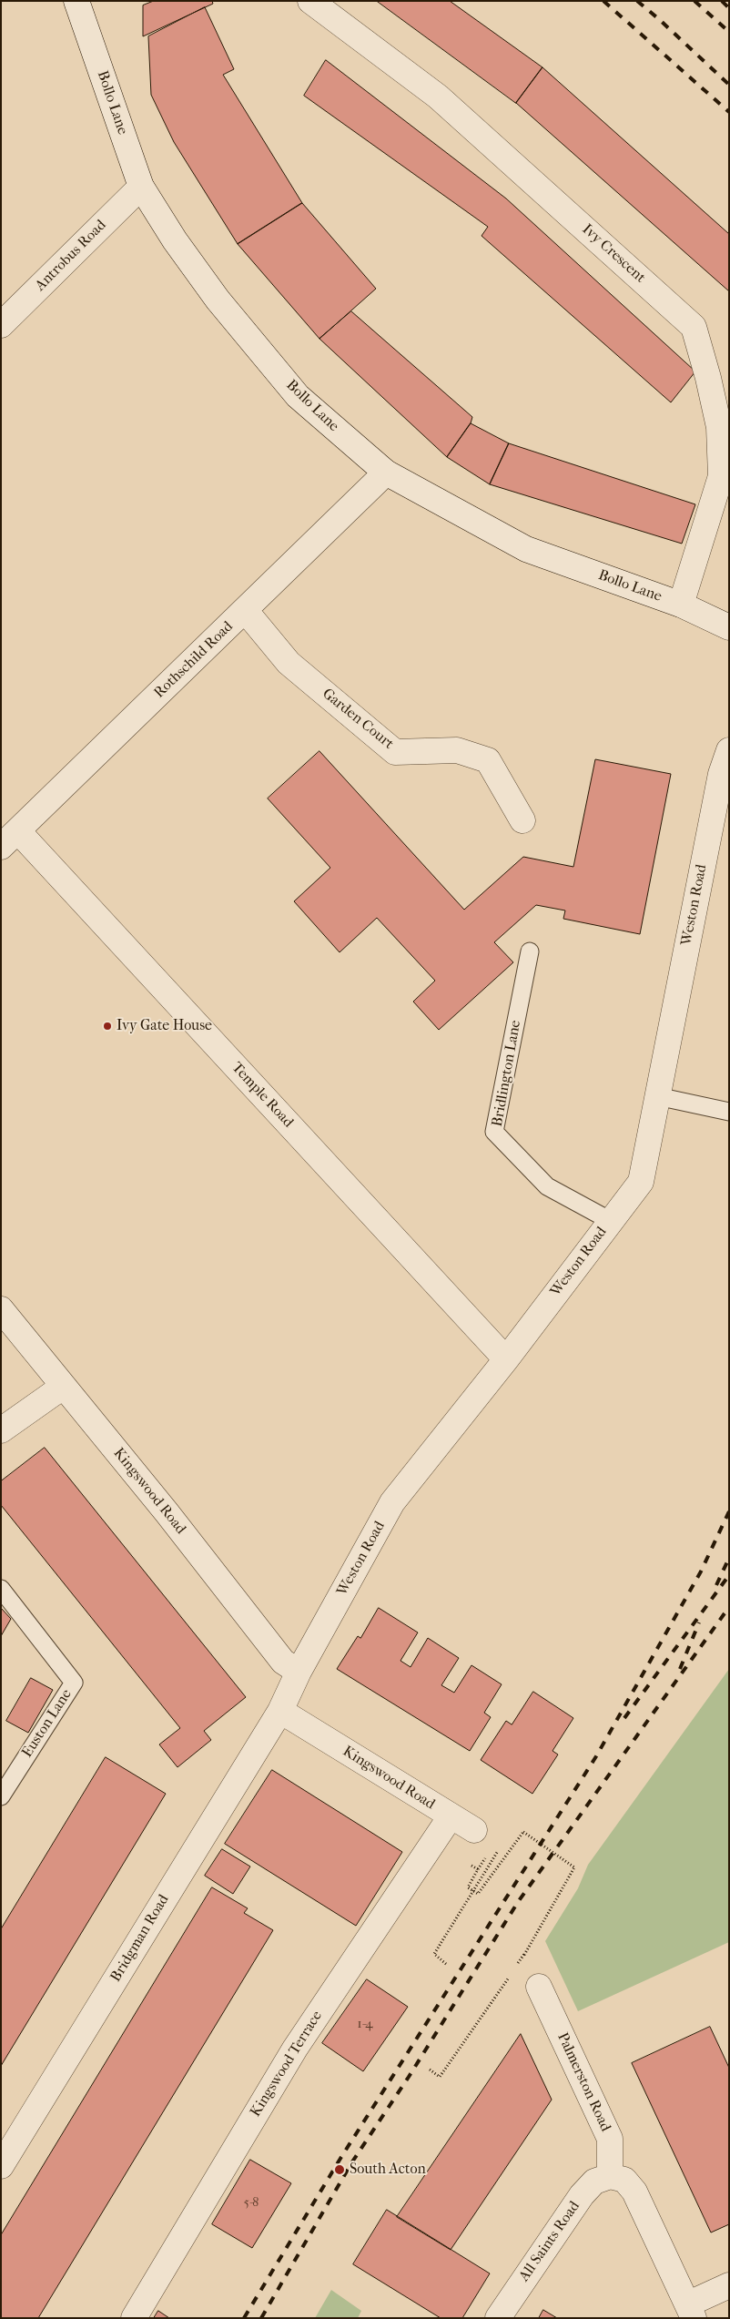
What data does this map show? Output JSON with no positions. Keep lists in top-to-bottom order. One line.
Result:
{"streets":{"street":["Bollo Lane","Ivy Crescent","Antrobus Road","Rothschild Road","Garden Court","Weston Road","Temple Road","Kingswood Road","Bridgman Road","Kingswood Terrace","Palmerston Road","All Saints Road"],"lane":["Bridlington Lane","Euston Lane"]},"crossings":[["Bollo Lane","Ivy Crescent"],["Bollo Lane","Antrobus Road"],["Bollo Lane","Rothschild Road"],["Rothschild Road","Garden Court"],["Rothschild Road","Temple Road"],["Weston Road","Bridlington Lane"],["Weston Road","Temple Road"],["Weston Road","Kingswood Road"],["Weston Road","Bridgman Road"],["Kingswood Road","Bridgman Road"],["Kingswood Road","Kingswood Terrace"],["Palmerston Road","All Saints Road"]],"places":["Ivy Gate House","South Acton"],"house_numbers":["1-4","5-8"]}
